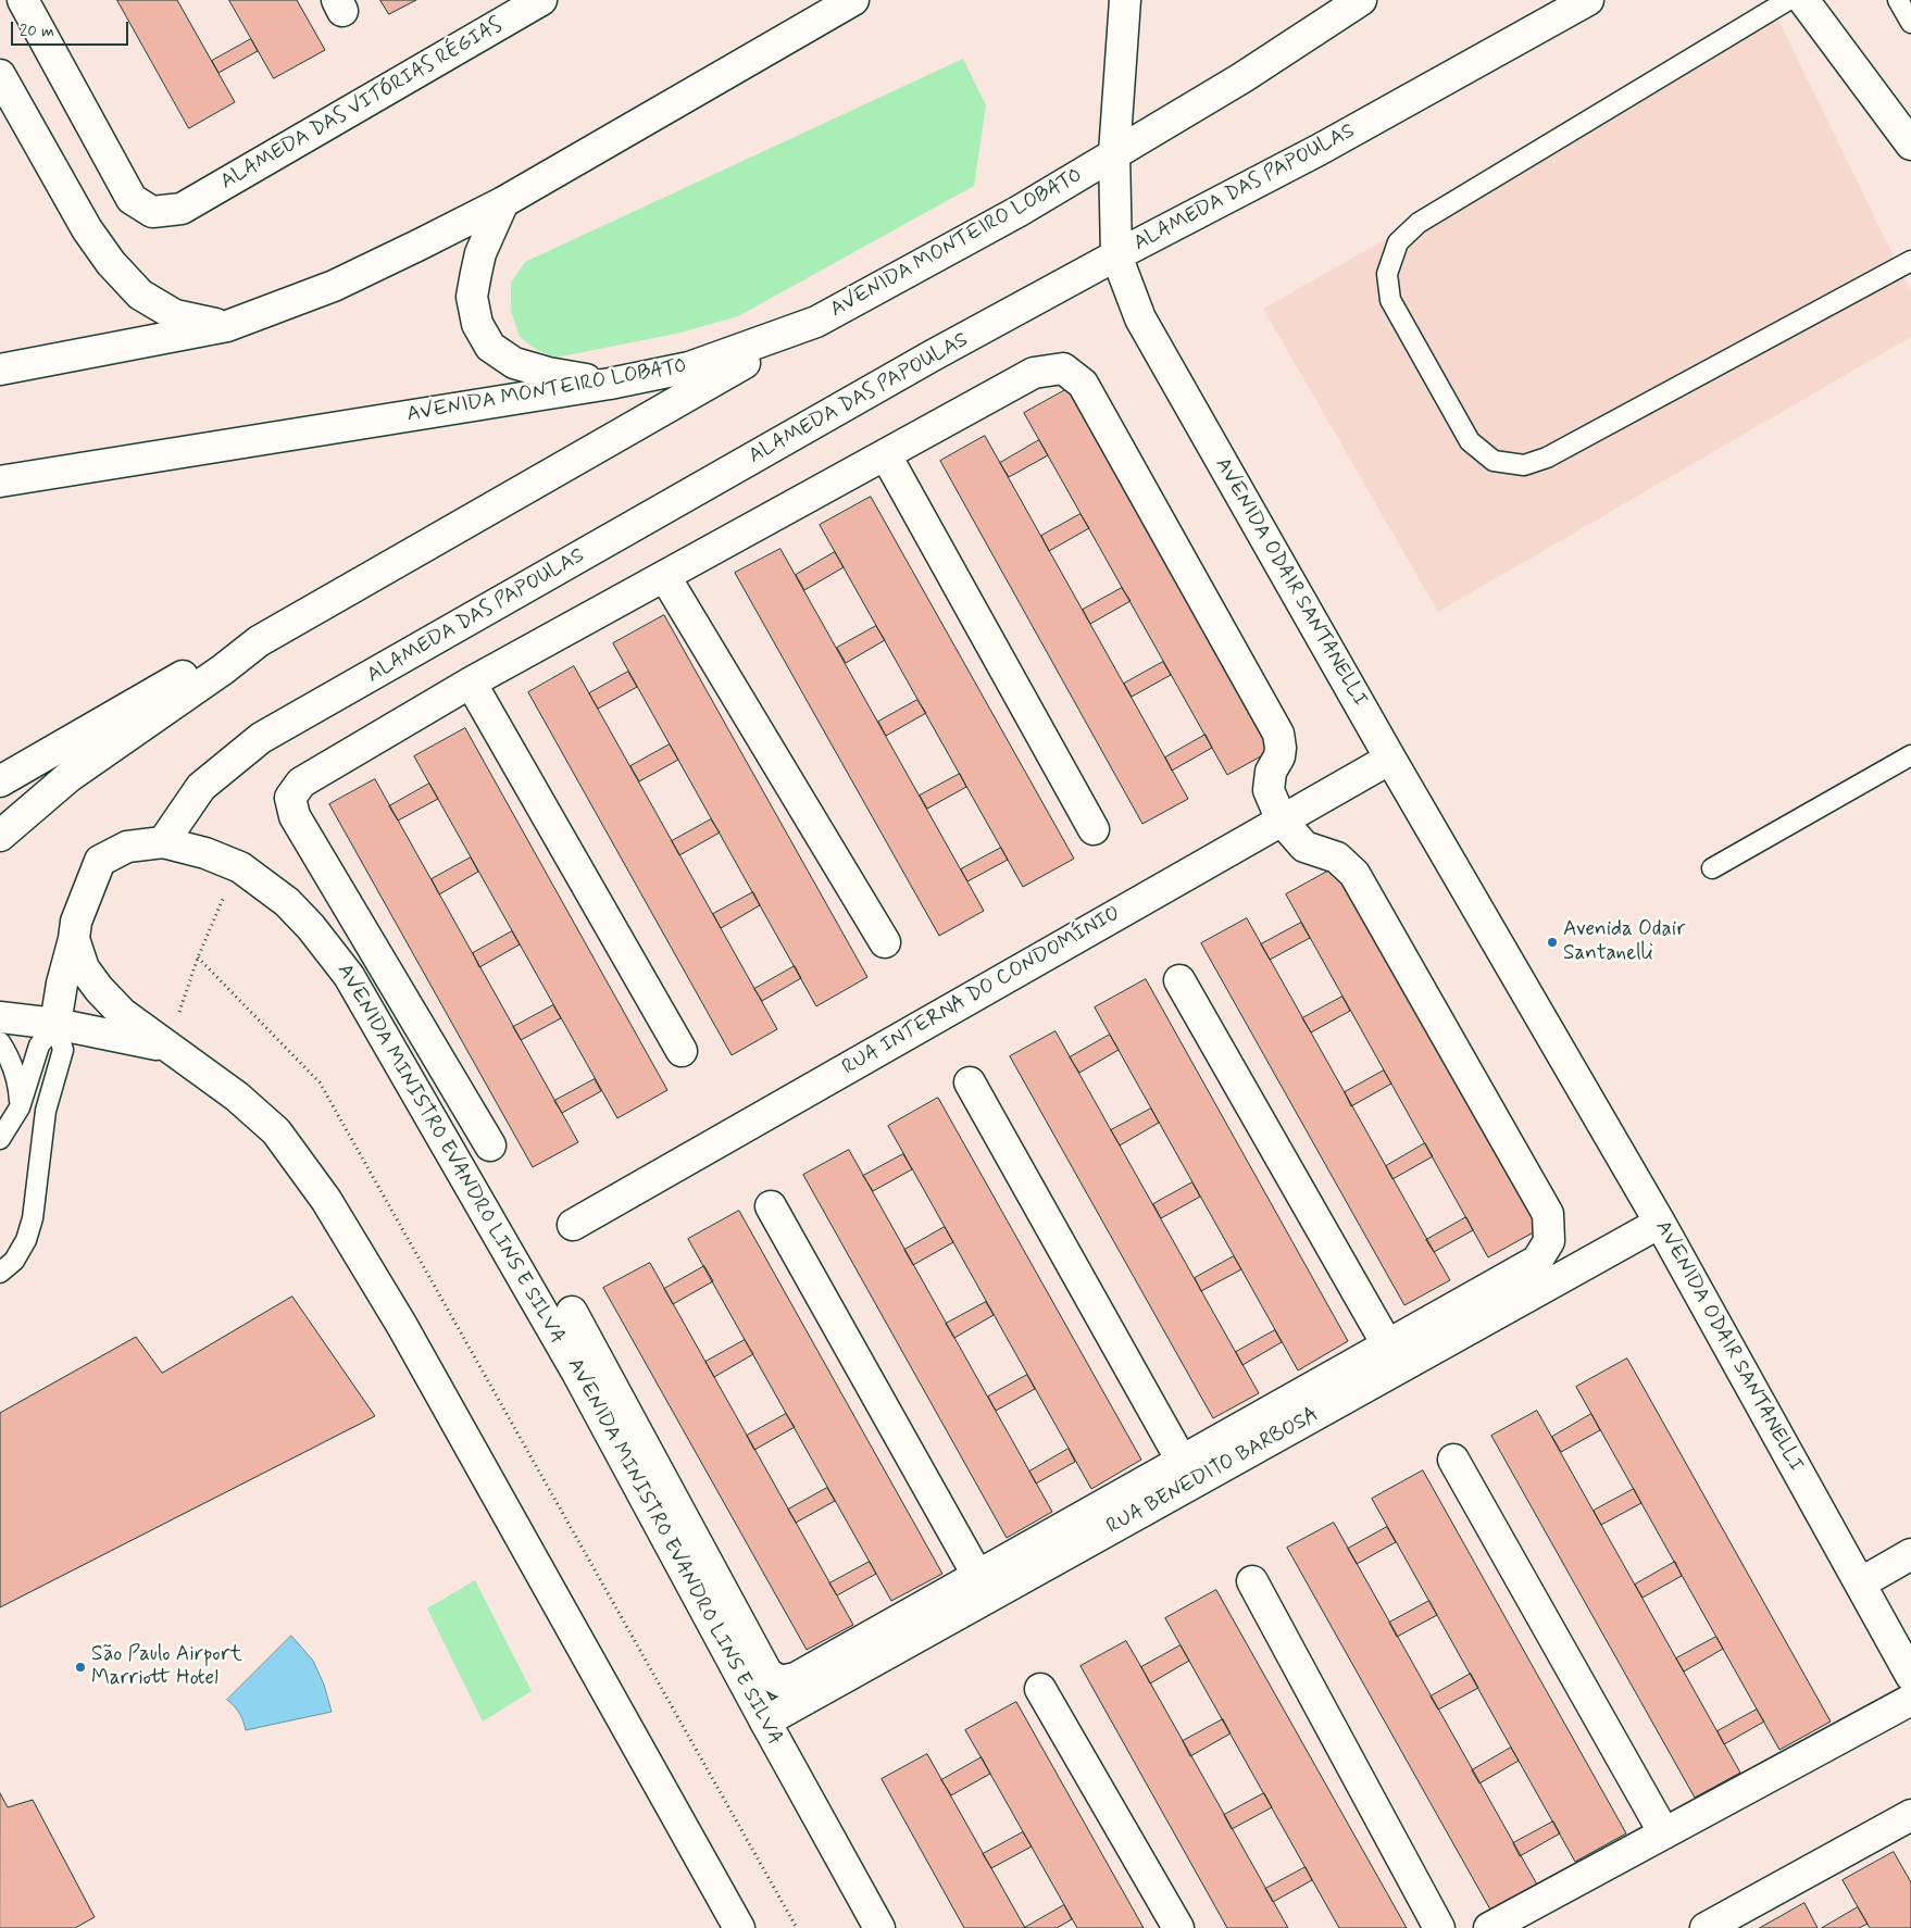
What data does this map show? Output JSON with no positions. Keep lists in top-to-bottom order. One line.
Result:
{"streets":{"street":["ALAMEDA DAS VITÓRIAS RÉGIAS","ALAMEDA DAS PAPOULAS","AVENIDA MONTEIRO LOBATO","AVENIDA ODAIR SANTANELLI","RUA INTERNA DO CONDOMÍNIO","AVENIDA MINISTRO EVANDRO LINS E SILVA","RUA BENEDITO BARBOSA"]},"crossings":[["ALAMEDA DAS PAPOULAS","AVENIDA ODAIR SANTANELLI"],["ALAMEDA DAS PAPOULAS","AVENIDA MINISTRO EVANDRO LINS E SILVA"],["AVENIDA MONTEIRO LOBATO","AVENIDA ODAIR SANTANELLI"],["AVENIDA ODAIR SANTANELLI","RUA INTERNA DO CONDOMÍNIO"],["AVENIDA ODAIR SANTANELLI","RUA BENEDITO BARBOSA"],["AVENIDA MINISTRO EVANDRO LINS E SILVA","RUA BENEDITO BARBOSA"]],"places":["Avenida Odair Santanelli","São Paulo Airport Marriott Hotel"],"scale_bar":"20 m"}
